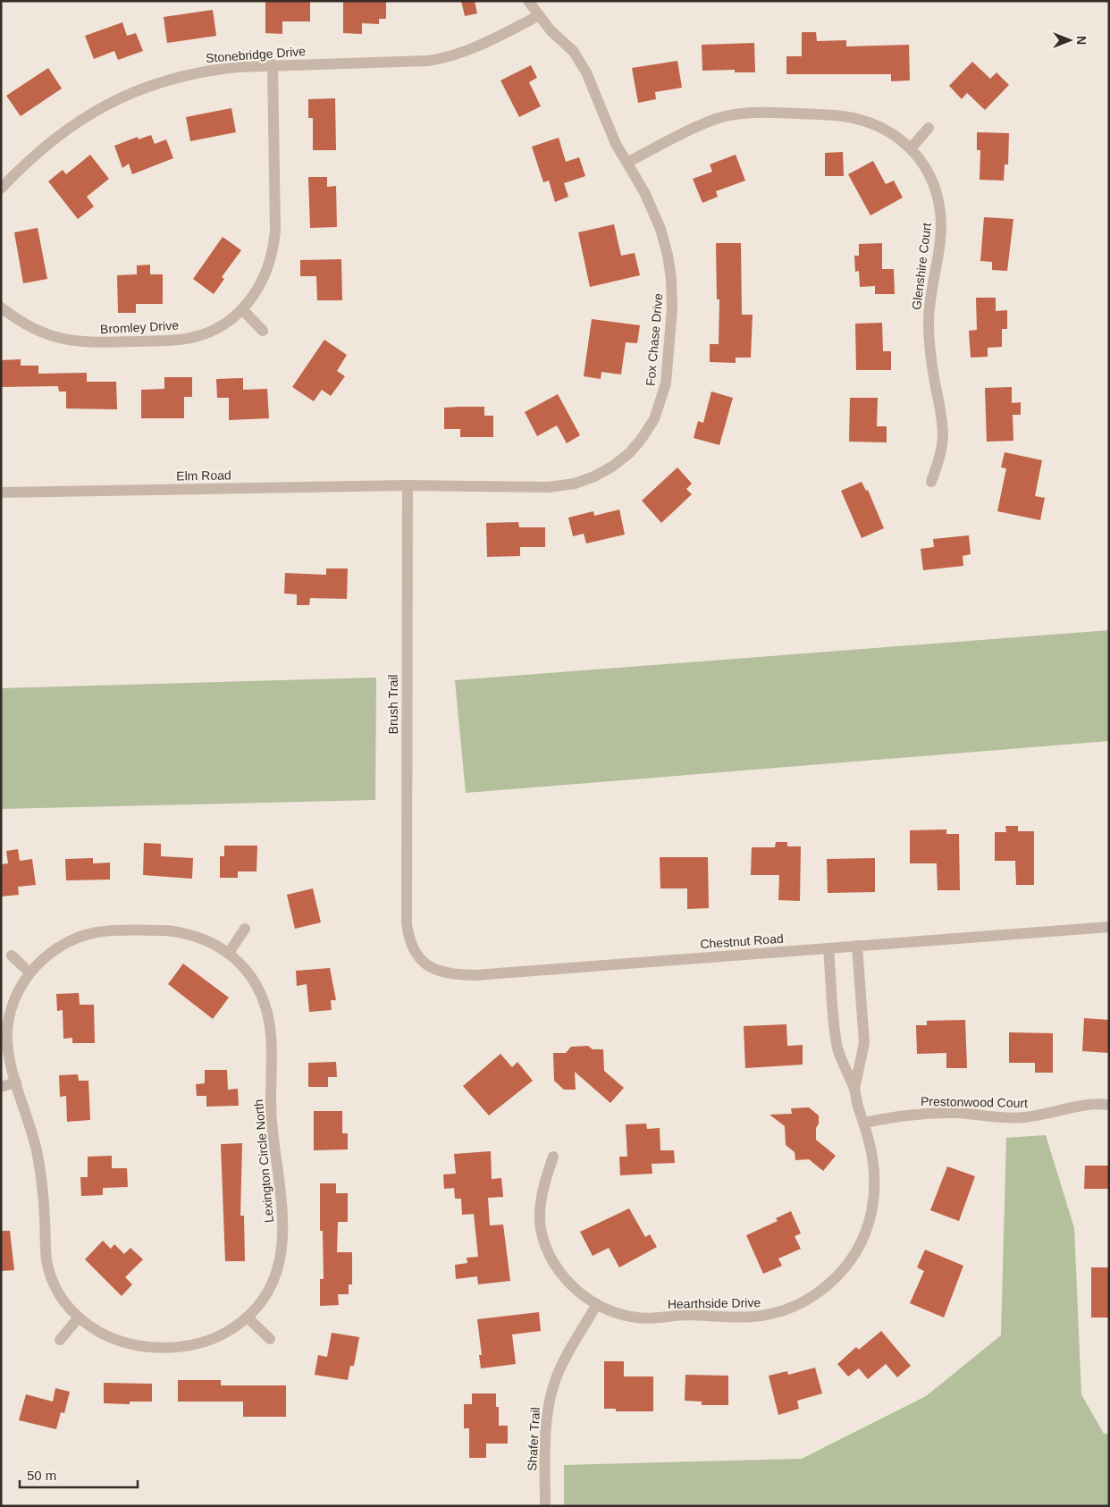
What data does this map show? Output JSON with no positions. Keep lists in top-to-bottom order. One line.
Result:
{"streets":{"street":["Stonebridge Drive","Glenshire Court","Bromley Drive","Fox Chase Drive","Elm Road","Brush Trail","Chestnut Road","Prestonwood Court","Lexington Circle North","Hearthside Drive","Shafer Trail"]},"crossings":[["Stonebridge Drive","Bromley Drive"],["Stonebridge Drive","Fox Chase Drive"],["Glenshire Court","Fox Chase Drive"],["Fox Chase Drive","Elm Road"],["Fox Chase Drive","Brush Trail"],["Elm Road","Brush Trail"],["Brush Trail","Chestnut Road"],["Chestnut Road","Hearthside Drive"],["Prestonwood Court","Hearthside Drive"],["Hearthside Drive","Shafer Trail"]],"scale_bar":"50 m","north":"right"}
